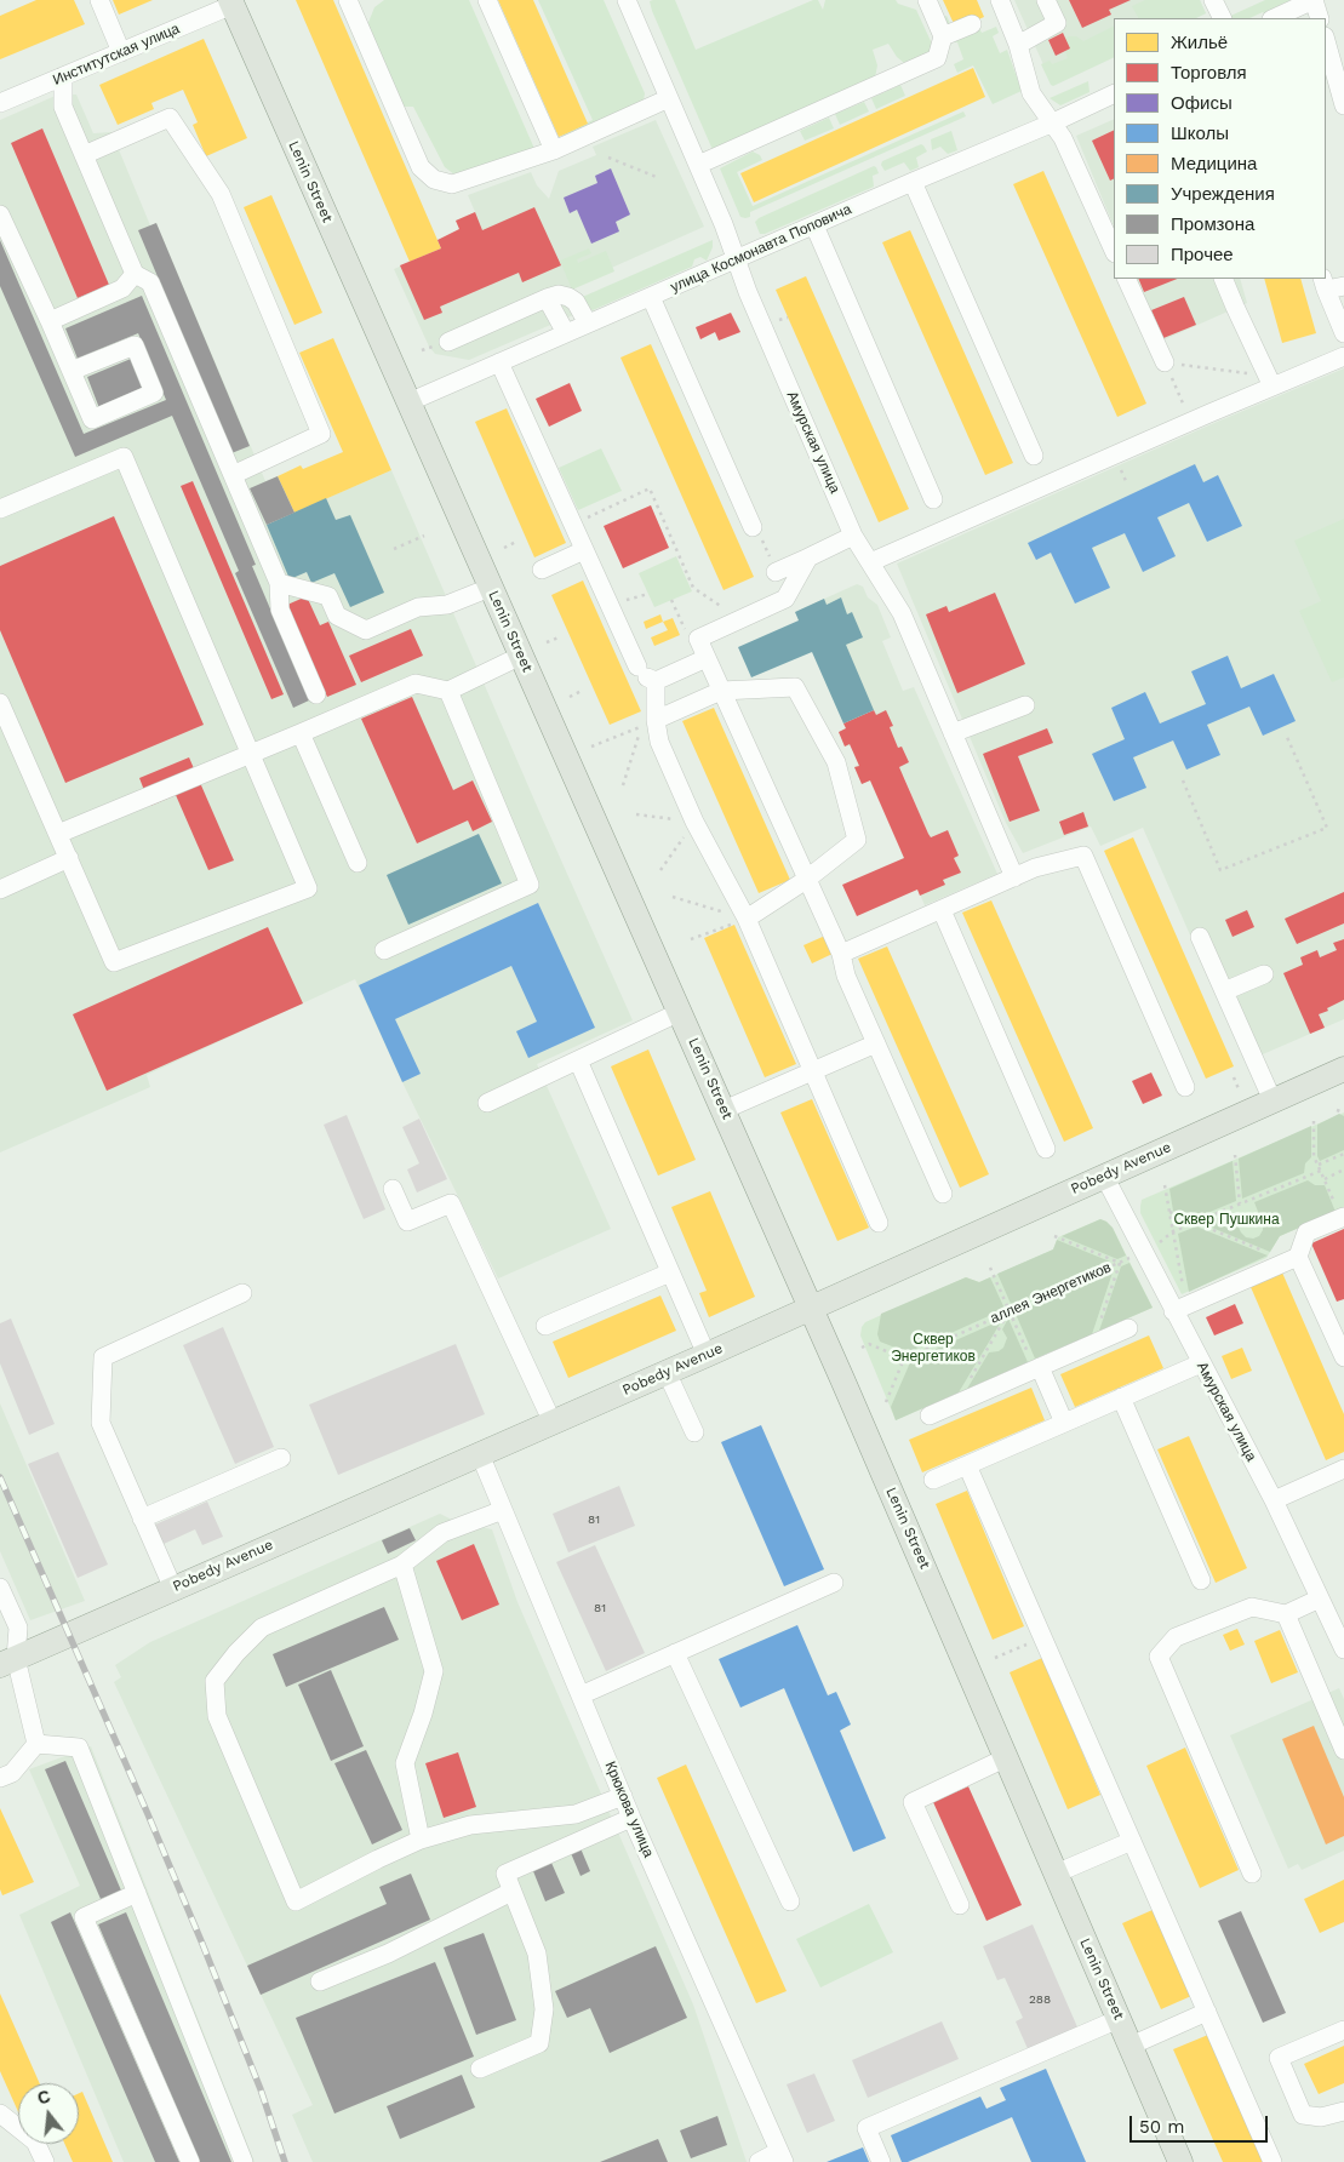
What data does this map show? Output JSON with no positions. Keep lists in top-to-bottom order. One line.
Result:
{"streets":{"main road":["Lenin Street","Pobedy Avenue"],"street":["Институтская улица","улица Космонавта Поповича","Амурская улица","Крюкова улица"],"path":["аллея Энергетиков"]},"crossings":[["Институтская улица","Lenin Street"],["Lenin Street","улица Космонавта Поповича"],["Lenin Street","Pobedy Avenue"],["улица Космонавта Поповича","Амурская улица"],["Амурская улица","Pobedy Avenue"],["Pobedy Avenue","Крюкова улица"]],"parks":["Сквер Пушкина","Сквер Энергетиков"],"house_numbers":["81","81","288"],"legend":["Жильё","Торговля","Офисы","Школы","Медицина","Учреждения","Промзона","Прочее"],"scale_bar":"50 m","north":"top"}
